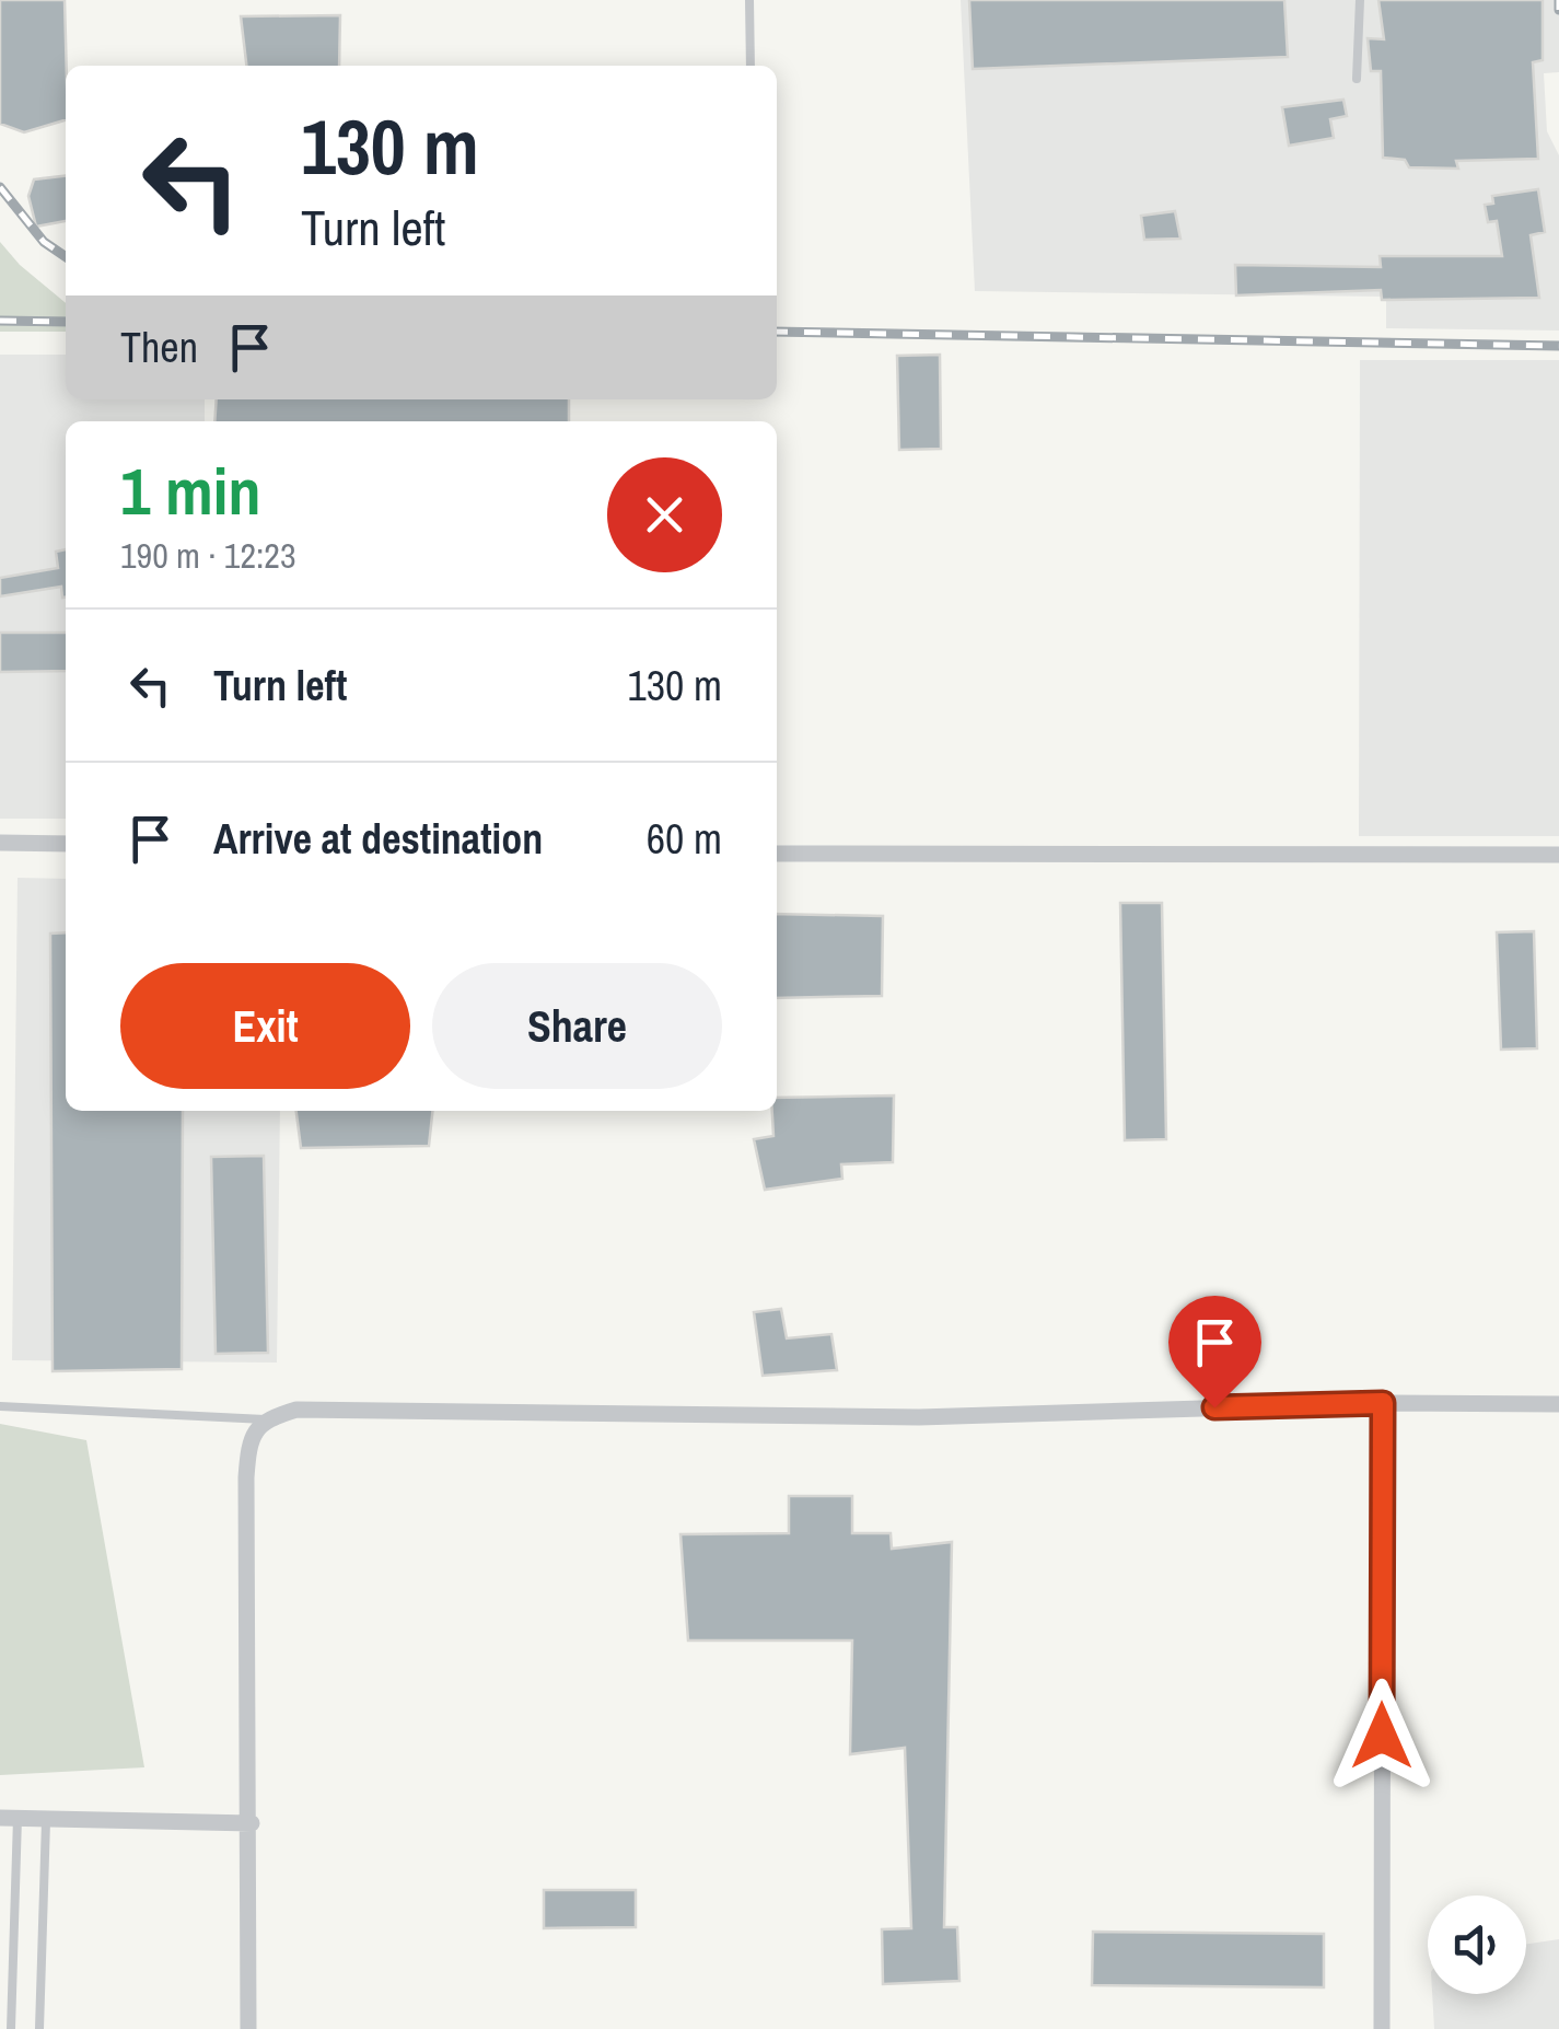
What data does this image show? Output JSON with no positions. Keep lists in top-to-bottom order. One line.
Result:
{"page":{"turn":["130 m","Turn left"],"then":"Then","heading":["1 min","190 m · 12:23"],"list":[{"name":"Turn left","value":"130 m"},{"name":"Arrive at destination","value":"60 m"}],"buttons":["Exit","Share"]}}
